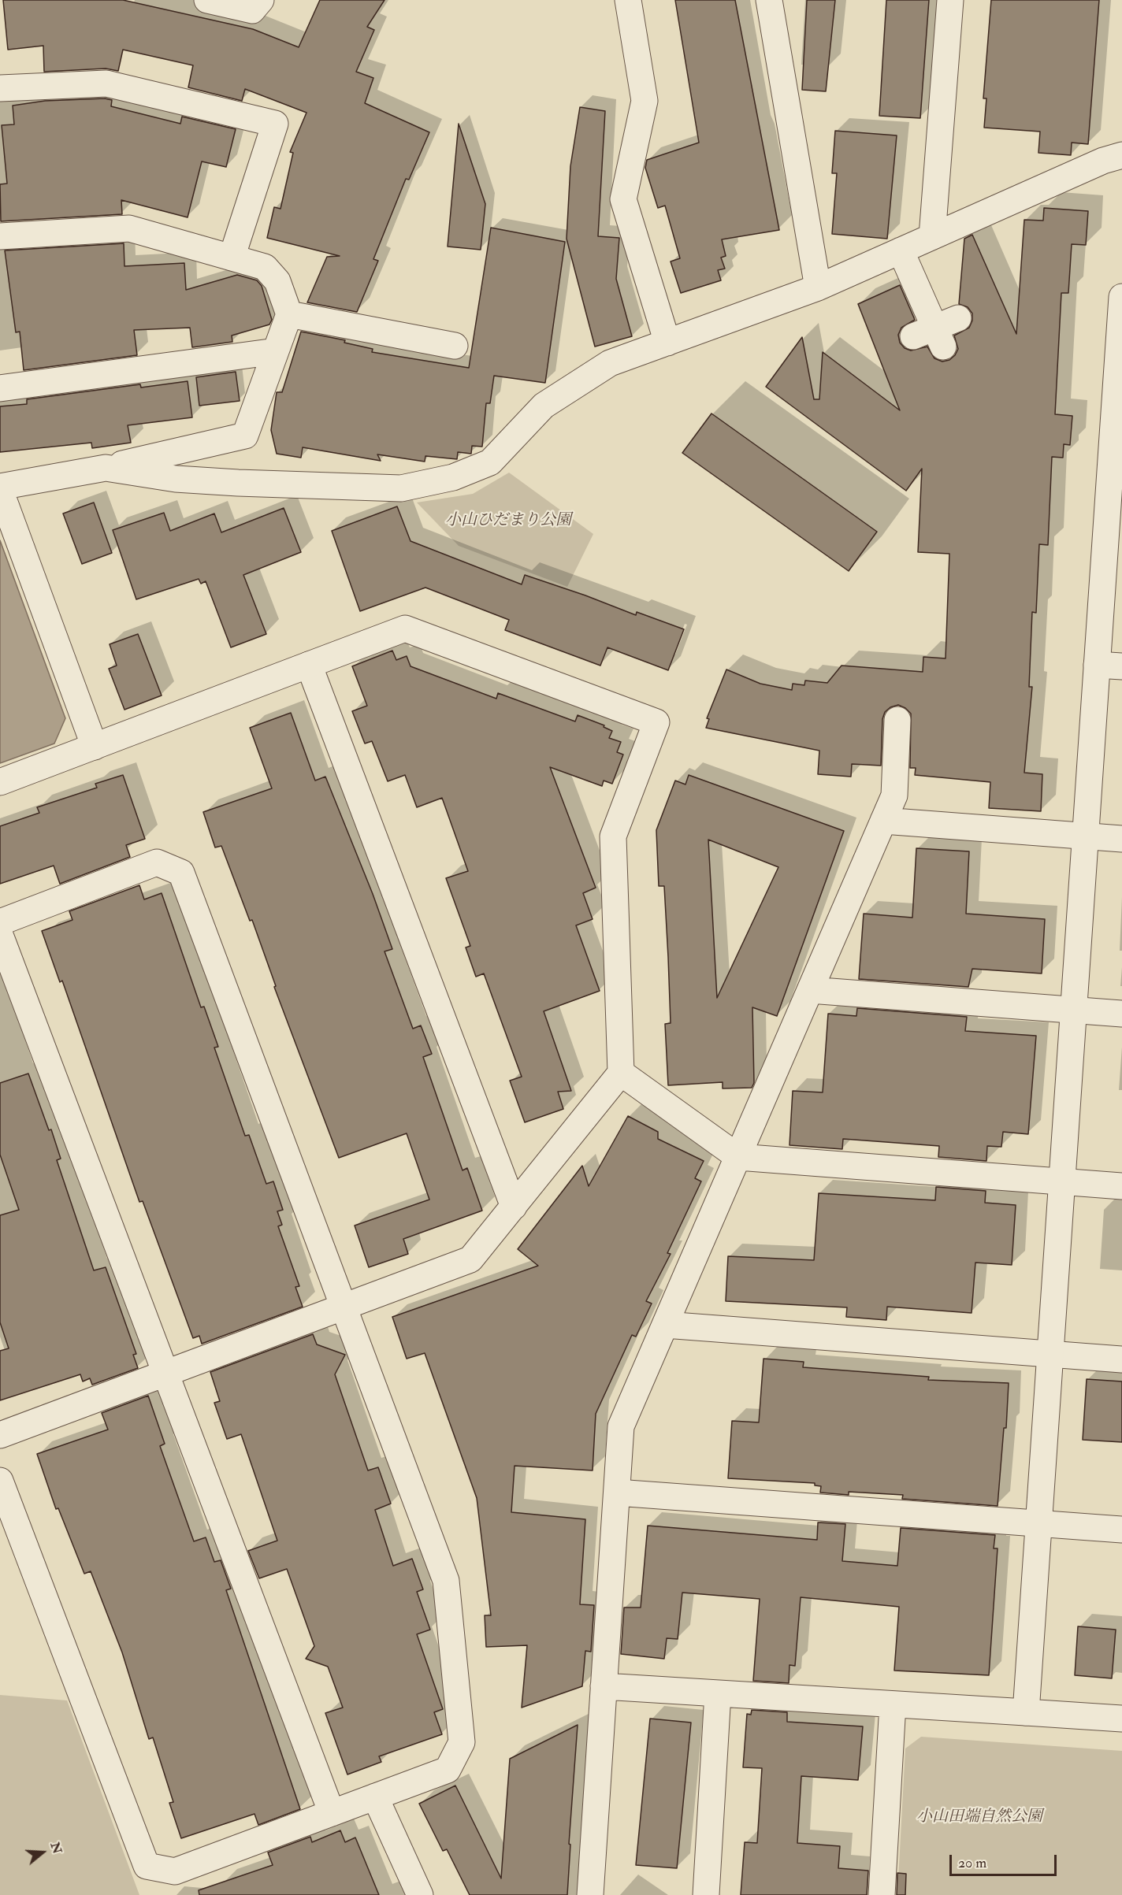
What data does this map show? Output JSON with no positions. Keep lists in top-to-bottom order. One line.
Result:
{"parks":["小山ひだまり公園","小山田端自然公園"],"scale_bar":"20 m","north":"right"}
